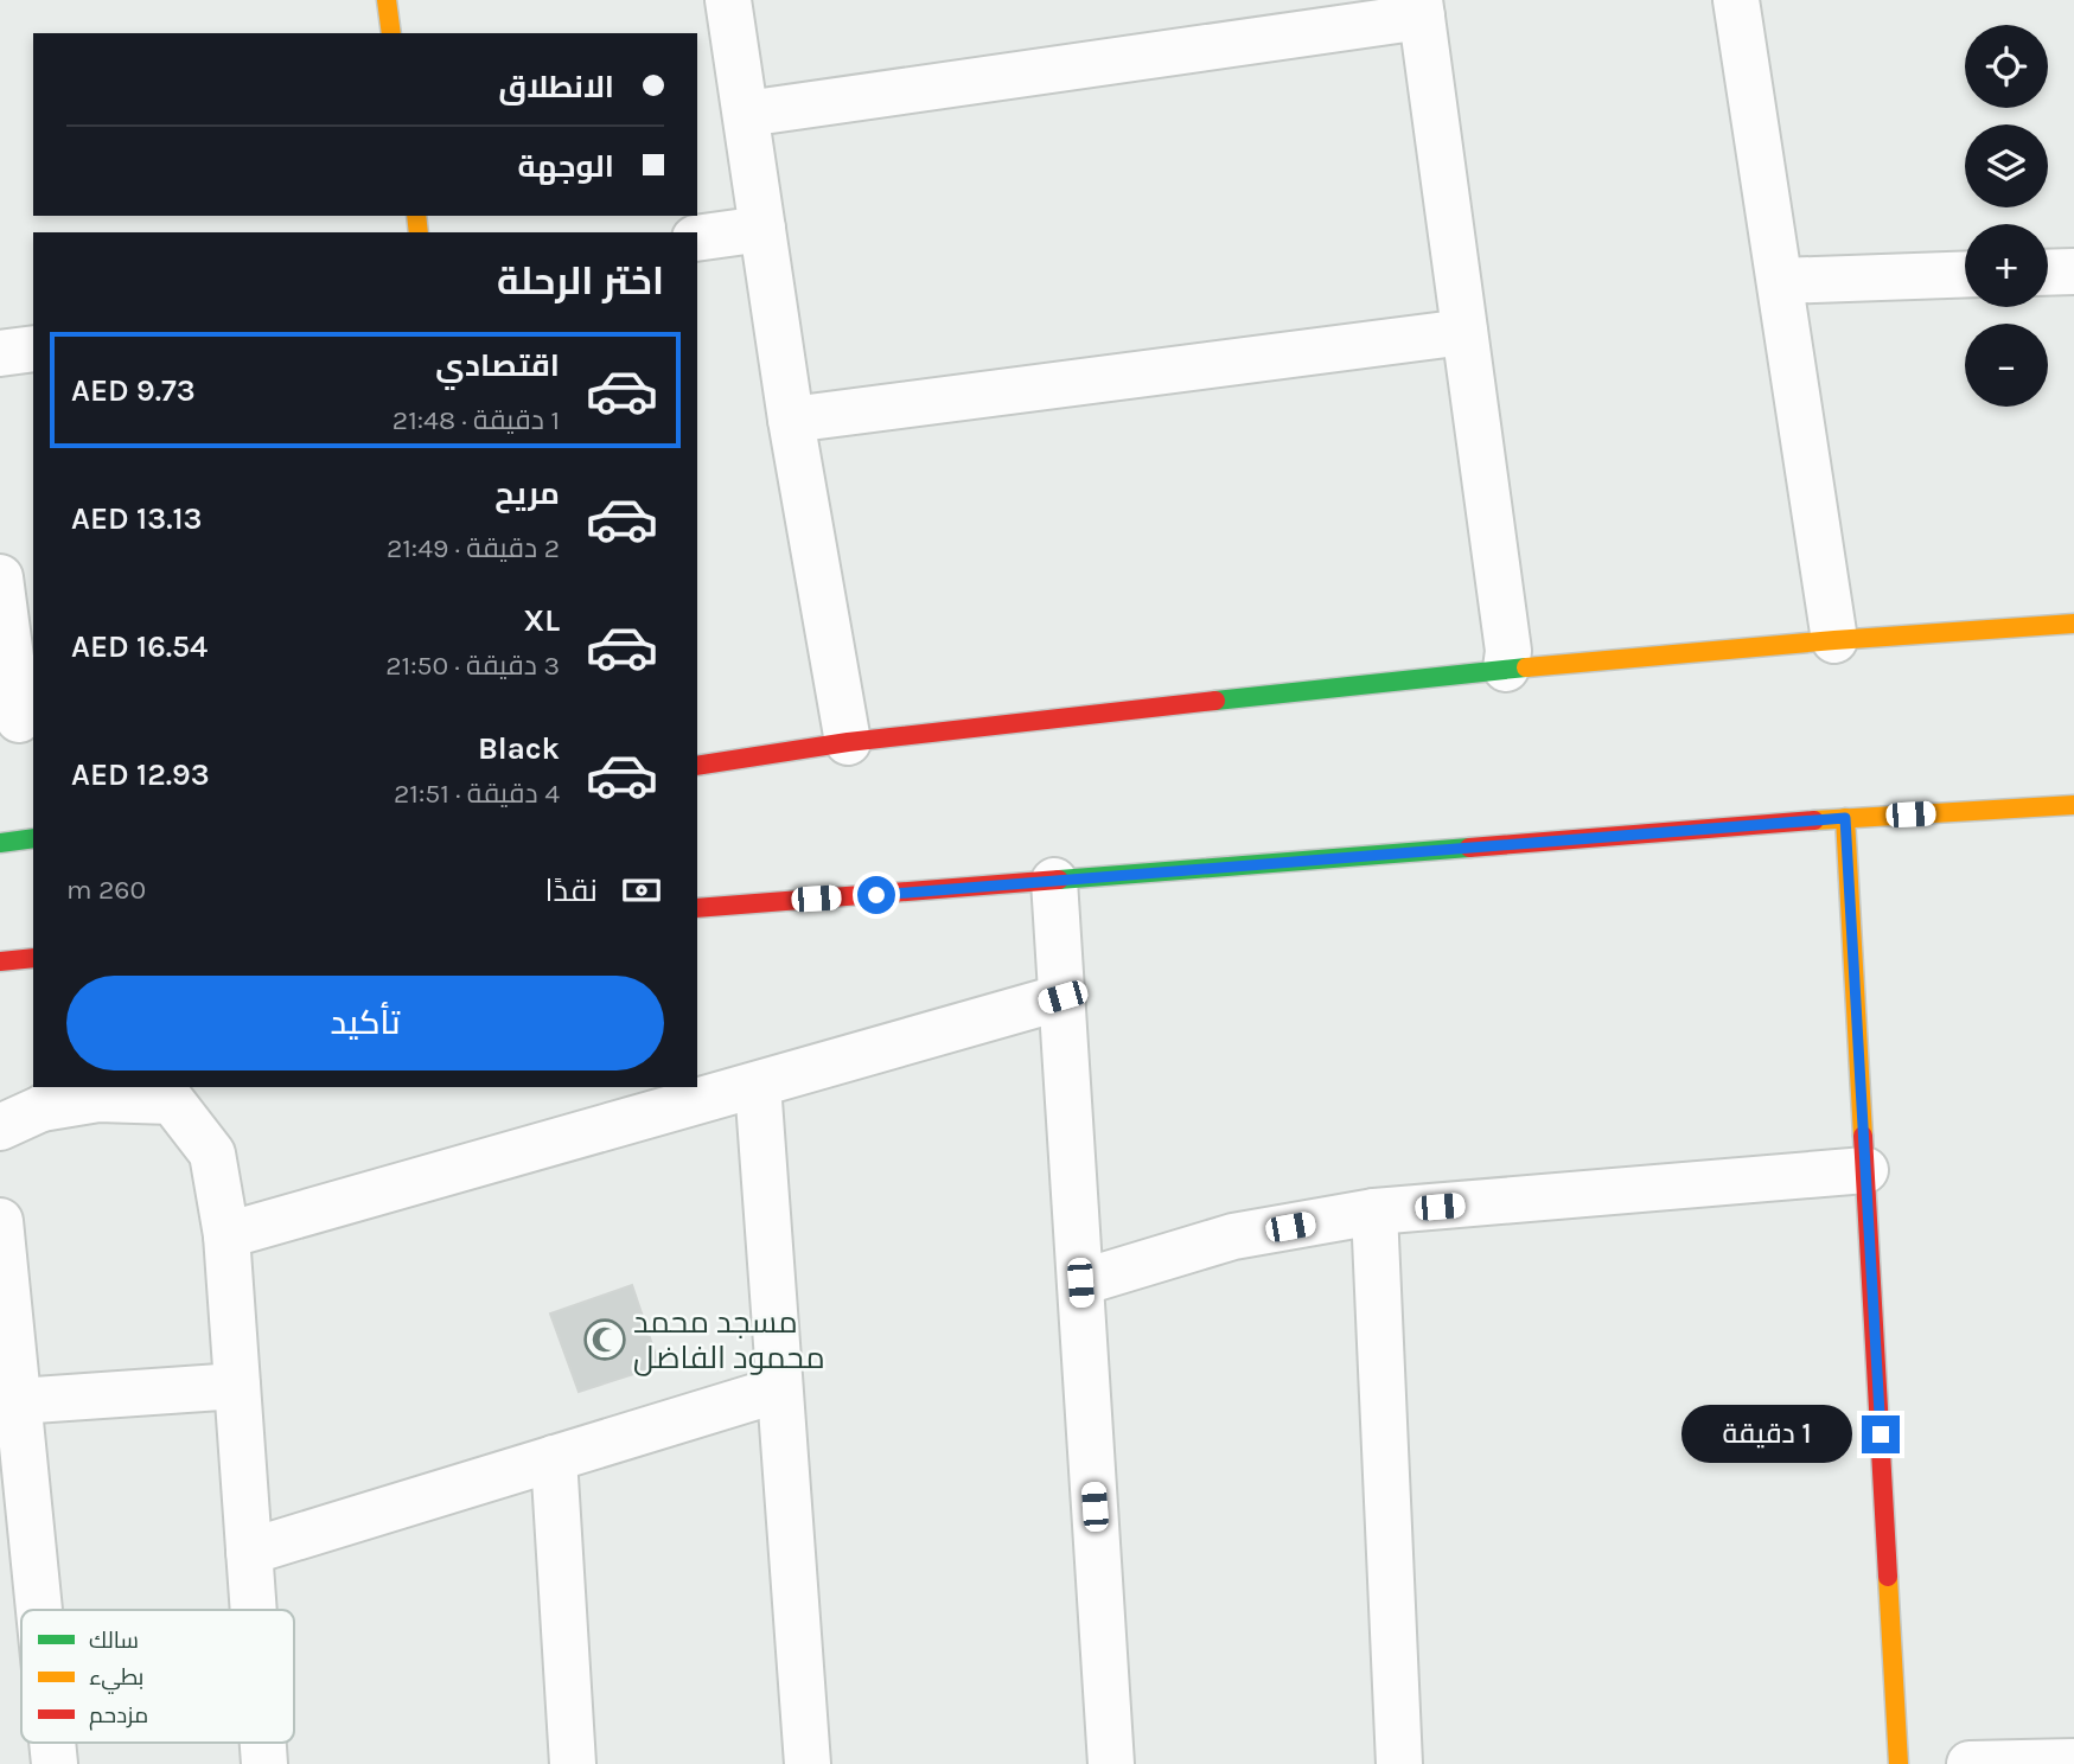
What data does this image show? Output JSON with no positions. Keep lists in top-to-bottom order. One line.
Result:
{"places":{"mosque":["مسجد محمد محمود الفاضل"]},"legend":["سالك","بطيء","مزدحم"],"page":{"map_buttons":["+","−"],"banner":["الانطلاق","الوجهة"],"heading":"اختر الرحلة","list":[{"name":"اقتصادي","note":"1 دقيقة · 21:48","value":"AED 9.73"},{"name":"مريح","note":"2 دقيقة · 21:49","value":"AED 13.13"},{"name":"XL","note":"3 دقيقة · 21:50","value":"AED 16.54"},{"name":"Black","note":"4 دقيقة · 21:51","value":"AED 12.93"}],"pay":["نقدًا","260 m"],"buttons":"تأكيد","bubble":"1 دقيقة"}}
